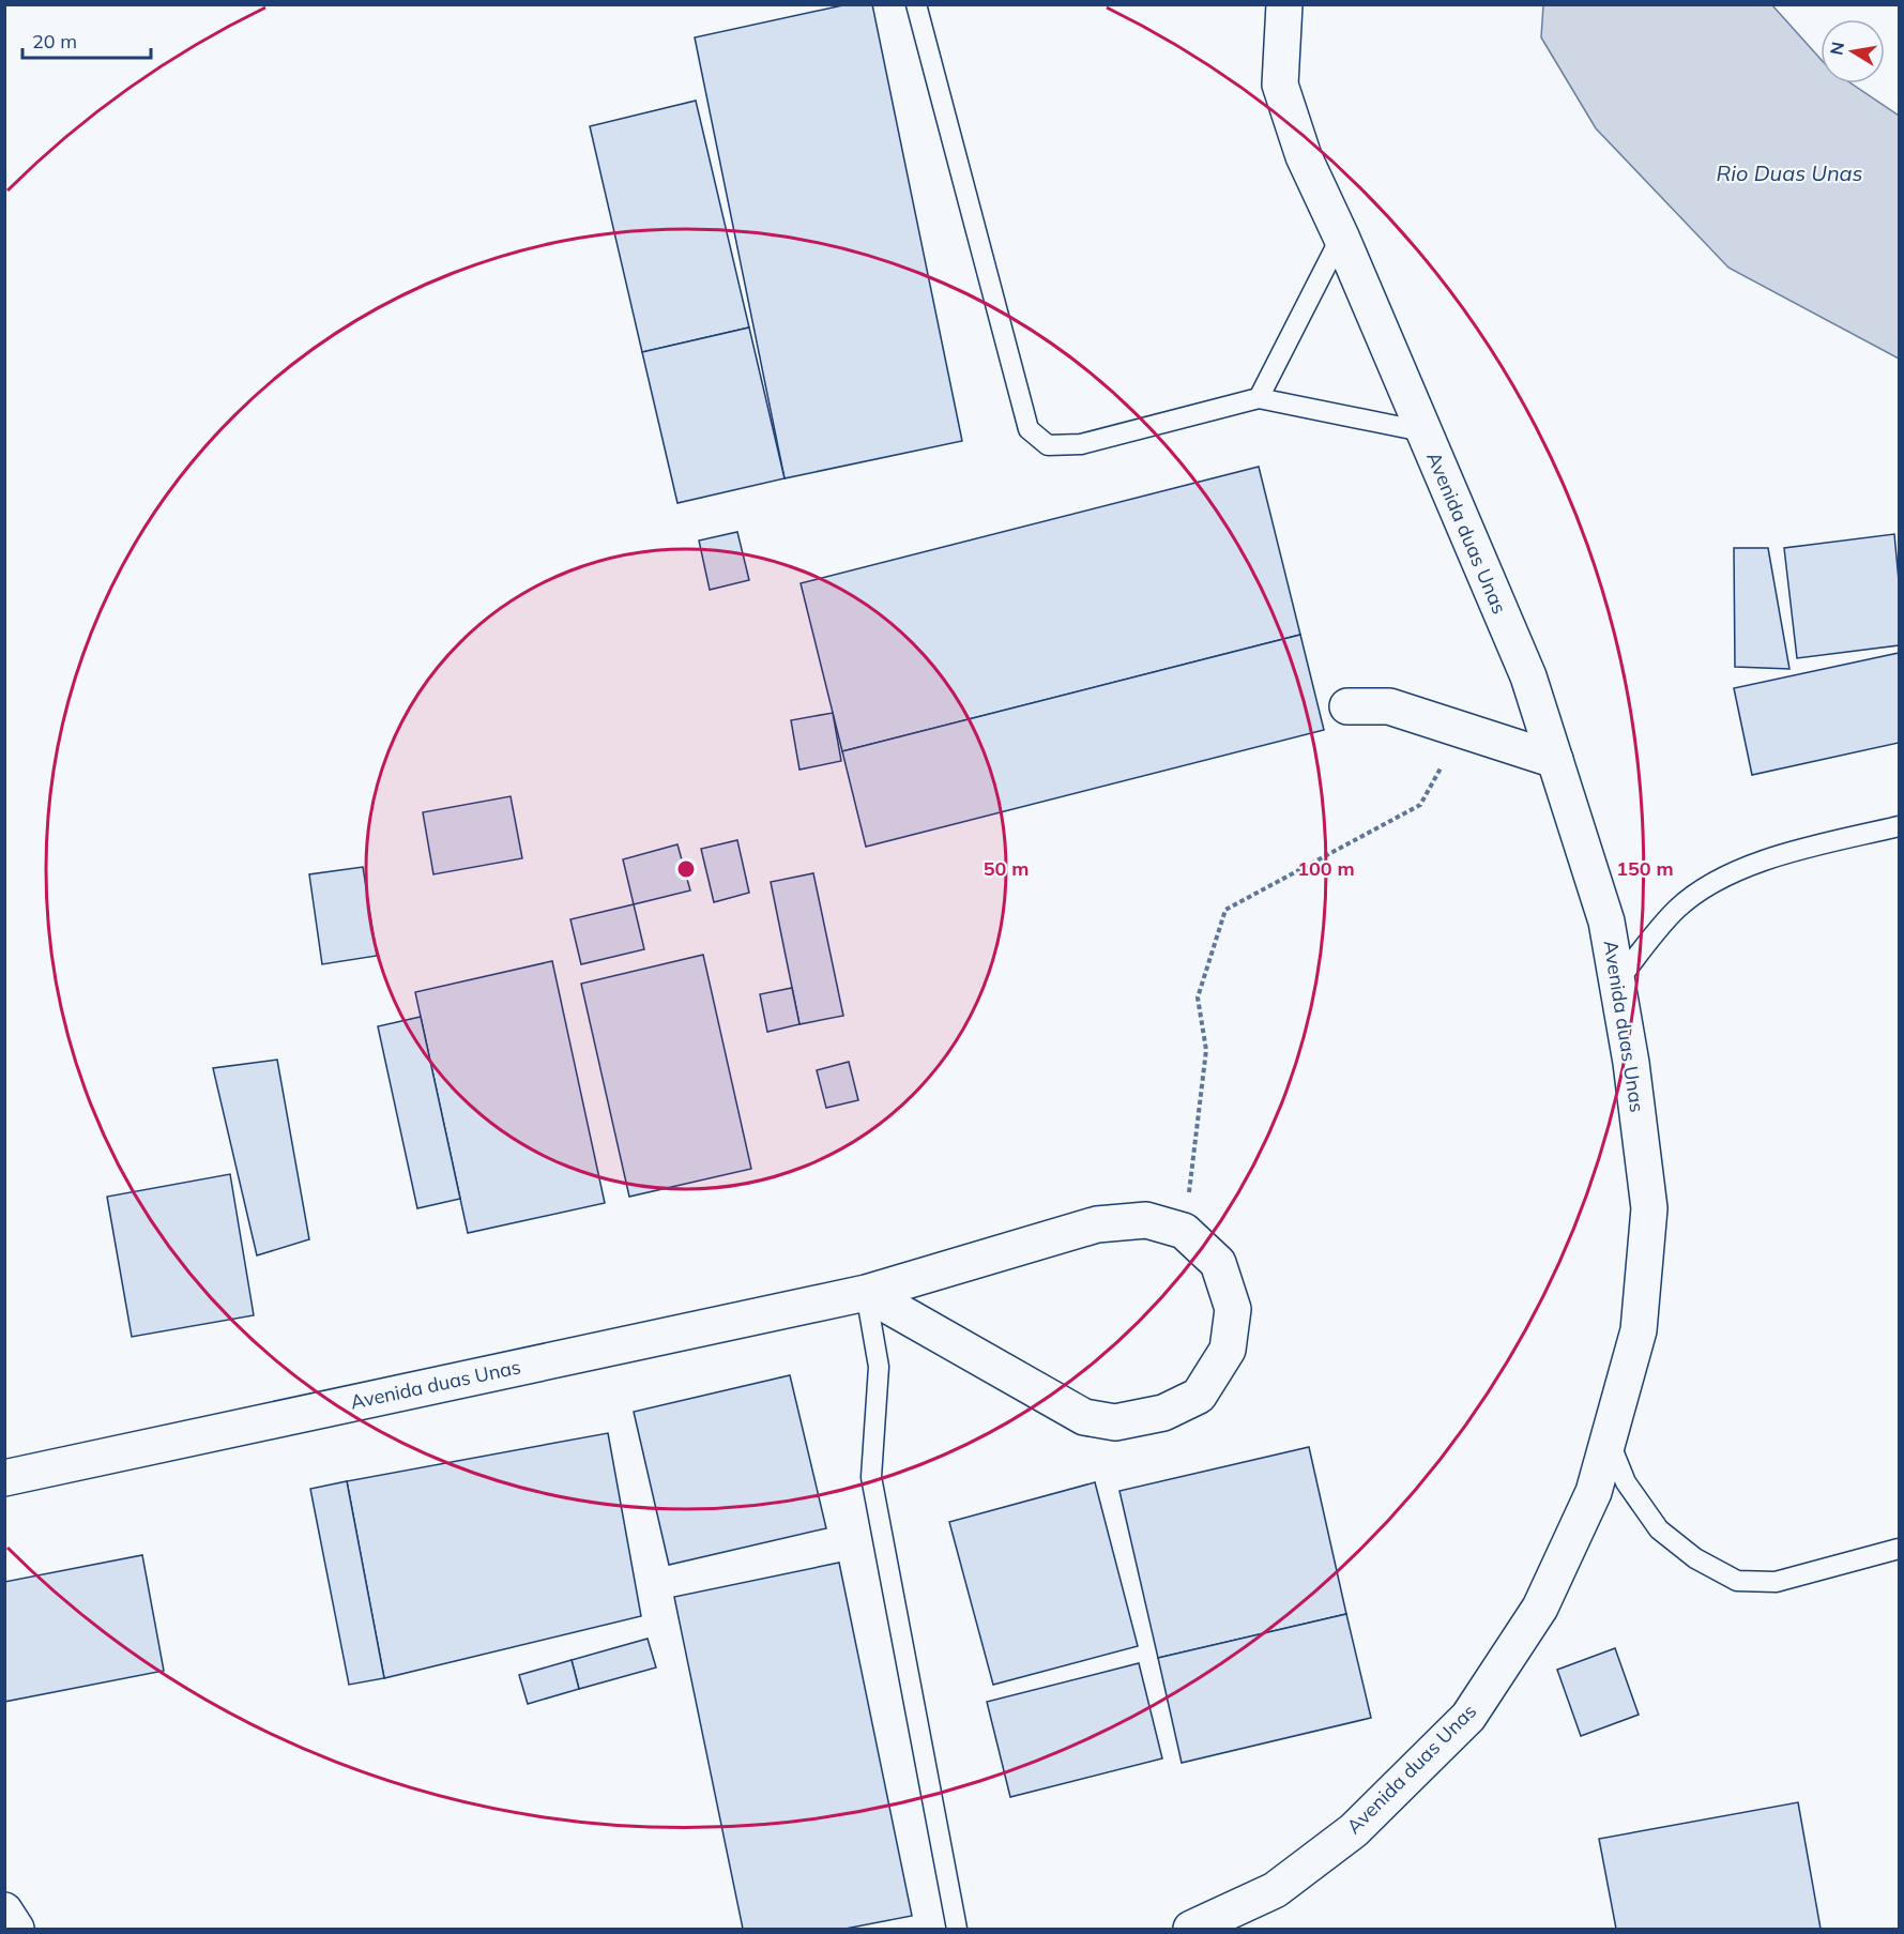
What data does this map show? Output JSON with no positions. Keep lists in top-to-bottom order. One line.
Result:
{"streets":{"street":["Avenida duas Unas"]},"water":["Rio Duas Unas"],"scale_bar":"20 m","north":"left","rings":["50 m","100 m","150 m"]}
